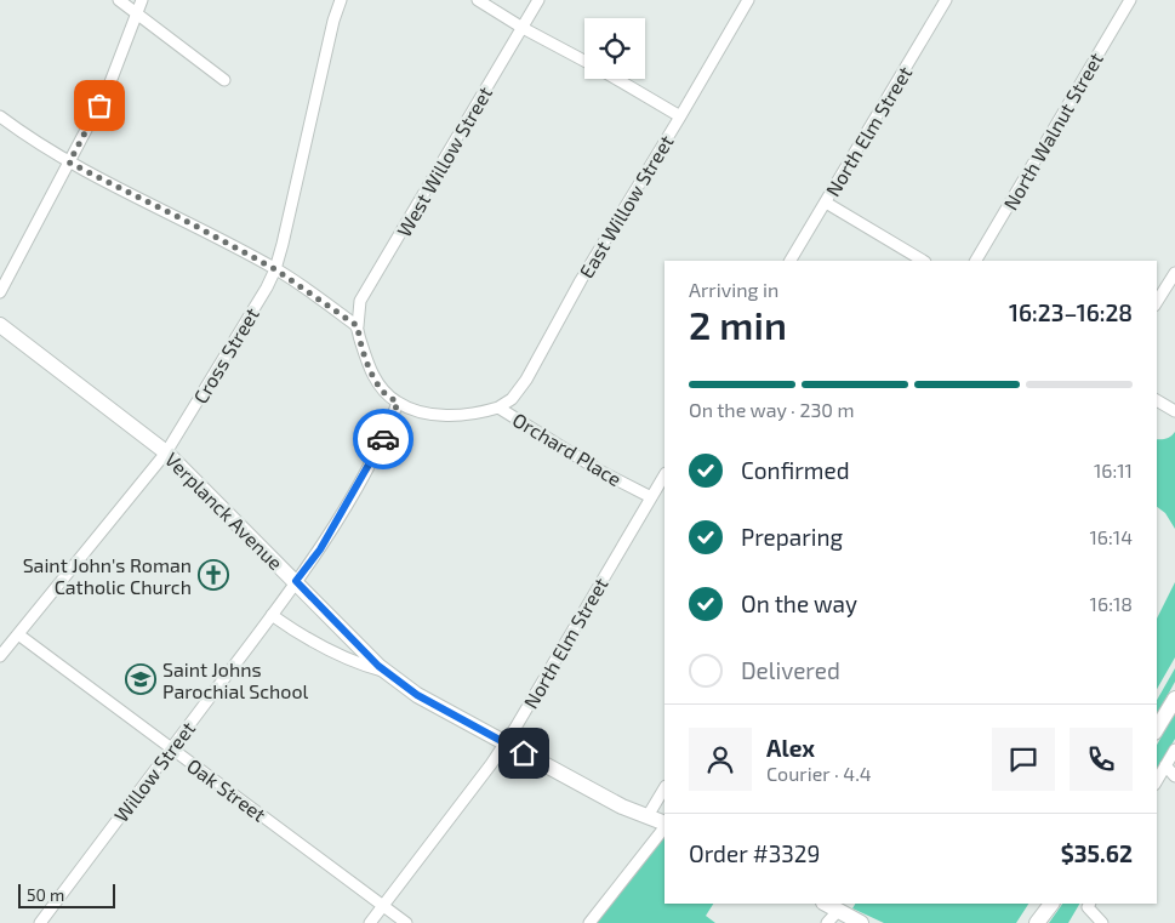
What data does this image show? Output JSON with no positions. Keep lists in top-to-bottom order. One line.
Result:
{"streets":{"street":["North Elm Street","North Walnut Street","West Willow Street","East Willow Street","Cross Street","Orchard Place","Verplanck Avenue","Willow Street","Oak Street"]},"crossings":[["North Elm Street","Orchard Place"],["North Elm Street","Verplanck Avenue"],["North Elm Street","Oak Street"],["West Willow Street","Orchard Place"],["East Willow Street","Orchard Place"],["Cross Street","Verplanck Avenue"],["Cross Street","Oak Street"],["Orchard Place","Willow Street"],["Verplanck Avenue","Willow Street"],["Willow Street","Oak Street"]],"places":{"church":["Saint John's Roman Catholic Church"],"school or university":["Saint Johns Parochial School"]},"scale_bar":"50 m","page":{"heading":["2 min","Arriving in","16:23–16:28"],"panel":["Alex","Courier · 4.4","Order #3329","$35.62"],"bar":"On the way · 230 m","list":[["Confirmed","16:11"],["Preparing","16:14"],["On the way","16:18"],"Delivered"],"scale":"50 m"}}
